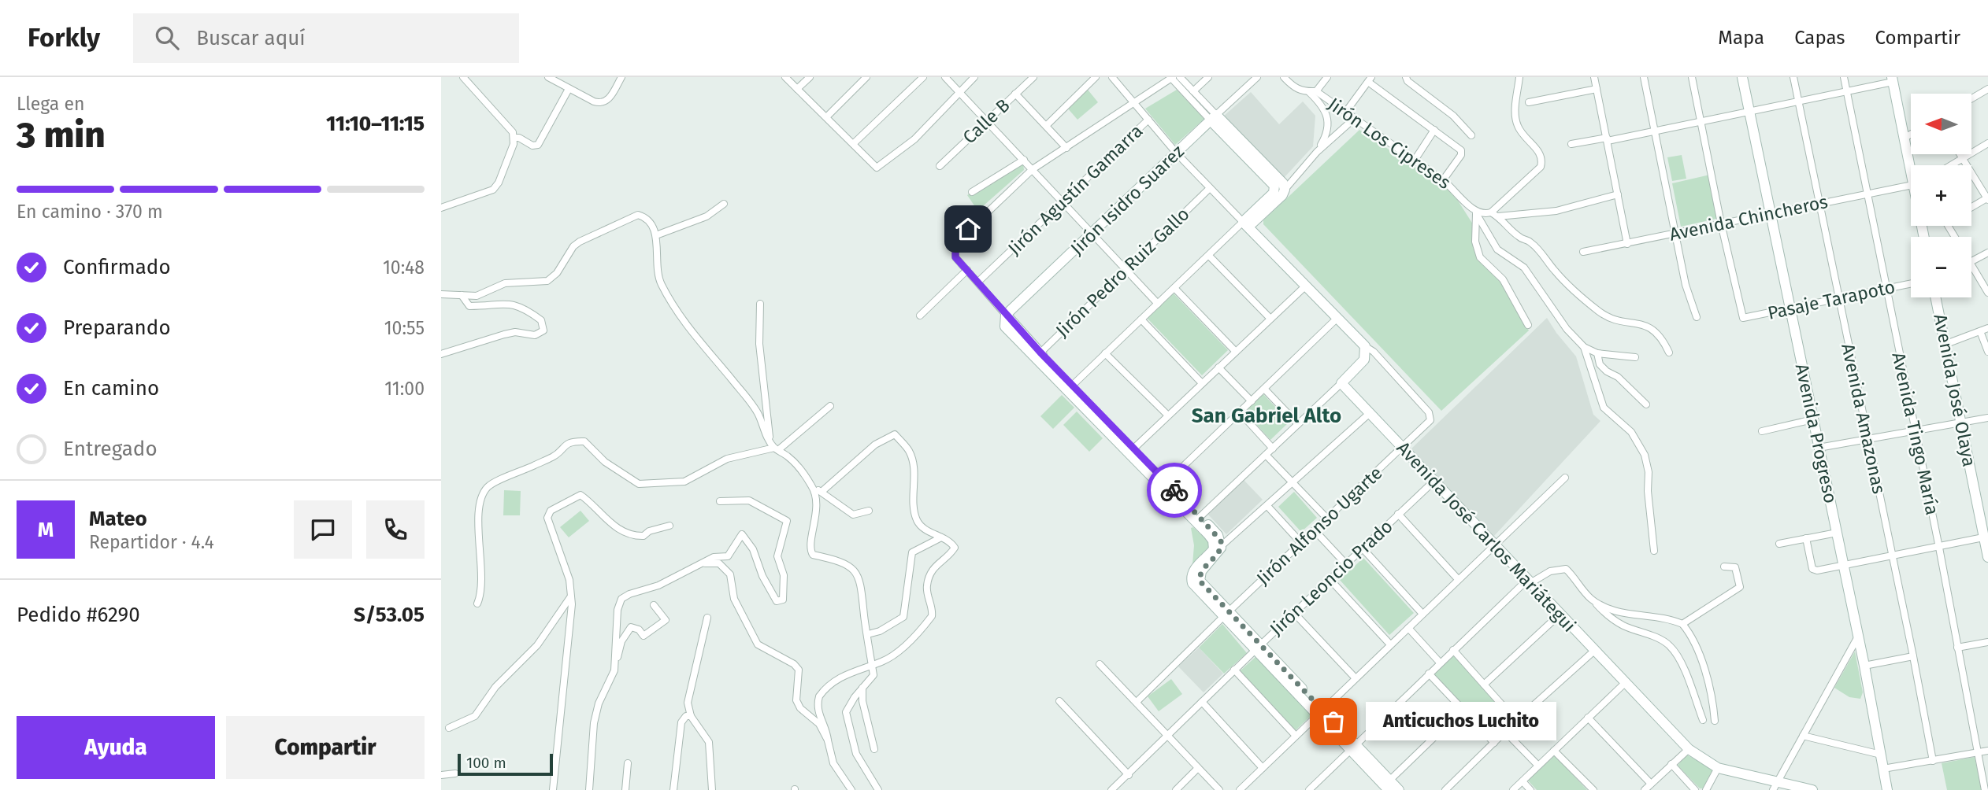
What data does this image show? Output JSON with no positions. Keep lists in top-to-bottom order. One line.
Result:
{"streets":{"street":["Calle B","Jirón Los Cipreses","Jirón Agustín Gamarra","Jirón Isidro Suarez","Avenida Chincheros","Jirón Pedro Ruiz Gallo","Pasaje Tarapoto","Avenida José Olaya","Avenida Amazonas","Avenida Progreso","Avenida Tingo María","Jirón Alfonso Ugarte","Avenida José Carlos Mariátegui","Jirón Leoncio Prado"]},"crossings":[["Avenida Chincheros","Pasaje Tarapoto"],["Avenida Chincheros","Avenida Amazonas"],["Avenida Chincheros","Avenida Progreso"],["Avenida Chincheros","Avenida Tingo María"],["Pasaje Tarapoto","Avenida Amazonas"],["Pasaje Tarapoto","Avenida Progreso"],["Pasaje Tarapoto","Avenida Tingo María"],["Jirón Alfonso Ugarte","Avenida José Carlos Mariátegui"],["Avenida José Carlos Mariátegui","Jirón Leoncio Prado"]],"districts":["San Gabriel Alto"],"places":["Anticuchos Luchito"],"scale_bar":"100 m","north":"left","page":{"header":"Forkly","search":"Buscar aquí","nav":["Mapa","Capas","Compartir"],"heading":["3 min","Llega en","11:10–11:15"],"panel":["Mateo","Repartidor · 4.4","Pedido #6290","S/53.05"],"map_buttons":["+","−"],"bar":"En camino · 370 m","list":[["Confirmado","10:48"],["Preparando","10:55"],["En camino","11:00"],"Entregado"],"round":"M","bubble":"Anticuchos Luchito","buttons":["Ayuda","Compartir"],"scale":"100 m"}}
